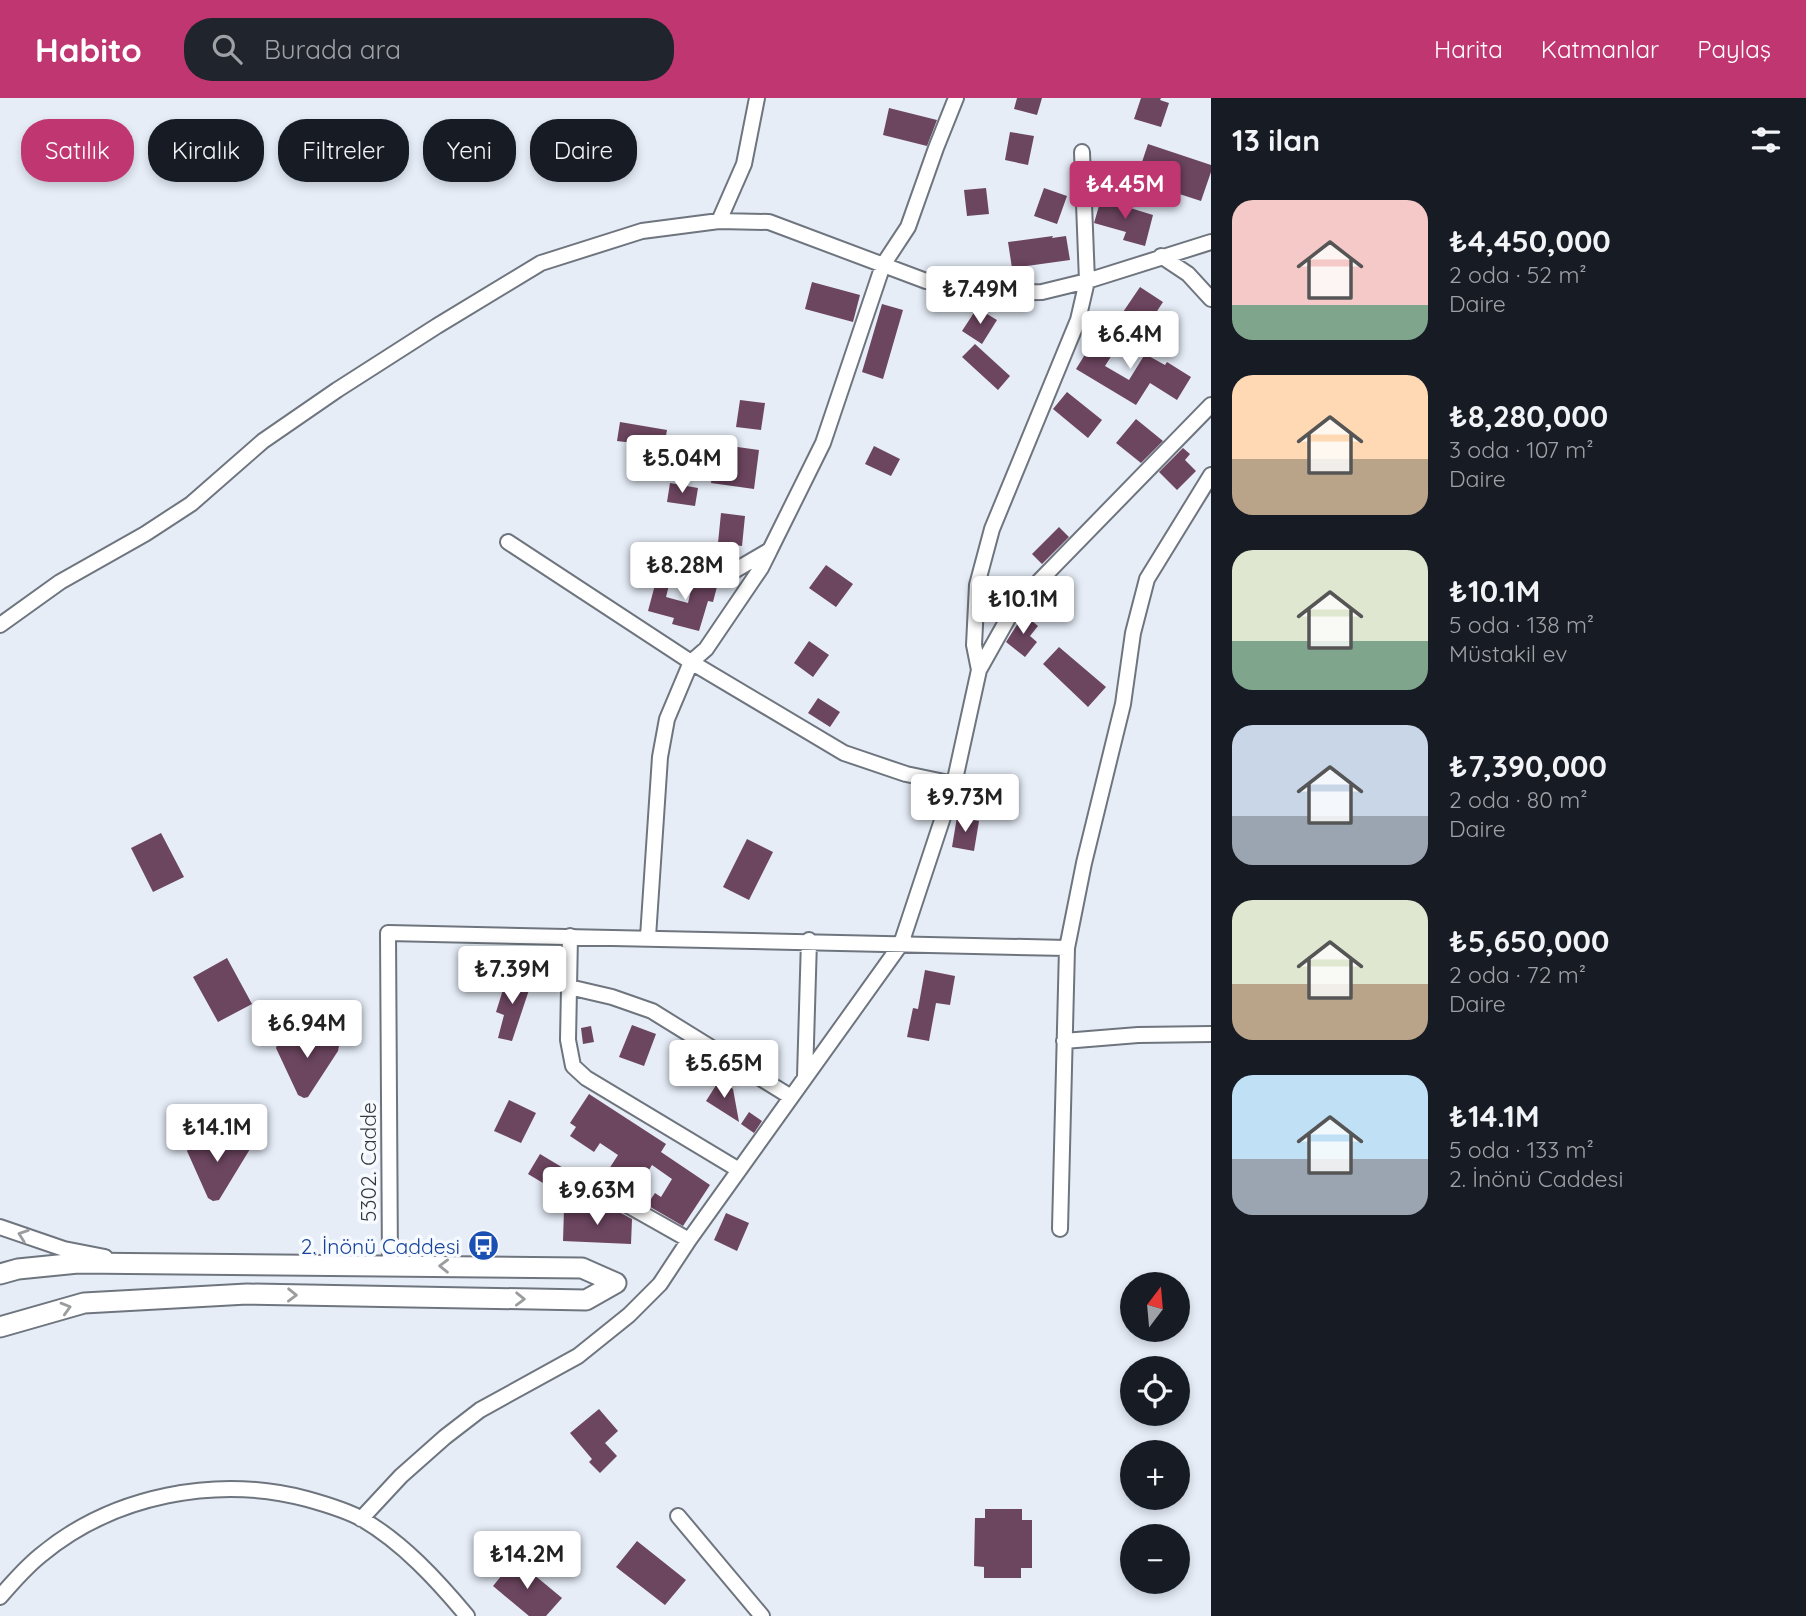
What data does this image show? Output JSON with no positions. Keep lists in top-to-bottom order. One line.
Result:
{"streets":{"street":["5302. Cadde"]},"places":{"bus stop":["2. İnönü Caddesi"]},"north":"top","page":{"header":"Habito","search":"Burada ara","nav":["Harita","Katmanlar","Paylaş"],"heading":"13 ilan","chip":["Satılık","Kiralık","Filtreler","Yeni","Daire"],"price":["₺4.45M","₺7.49M","₺6.4M","₺5.04M","₺8.28M","₺10.1M","₺9.73M","₺7.39M","₺6.94M","₺5.65M","₺14.1M","₺9.63M","₺14.2M"],"list":[{"name":"₺4,450,000","note":"2 oda · 52 m² · Daire"},{"name":"₺8,280,000","note":"3 oda · 107 m² · Daire"},{"name":"₺10.1M","note":"5 oda · 138 m² · Müstakil ev"},{"name":"₺7,390,000","note":"2 oda · 80 m² · Daire"},{"name":"₺5,650,000","note":"2 oda · 72 m² · Daire"},{"name":"₺14.1M","note":"5 oda · 133 m² · 2. İnönü Caddesi"}],"map_buttons":["+","−"]}}
